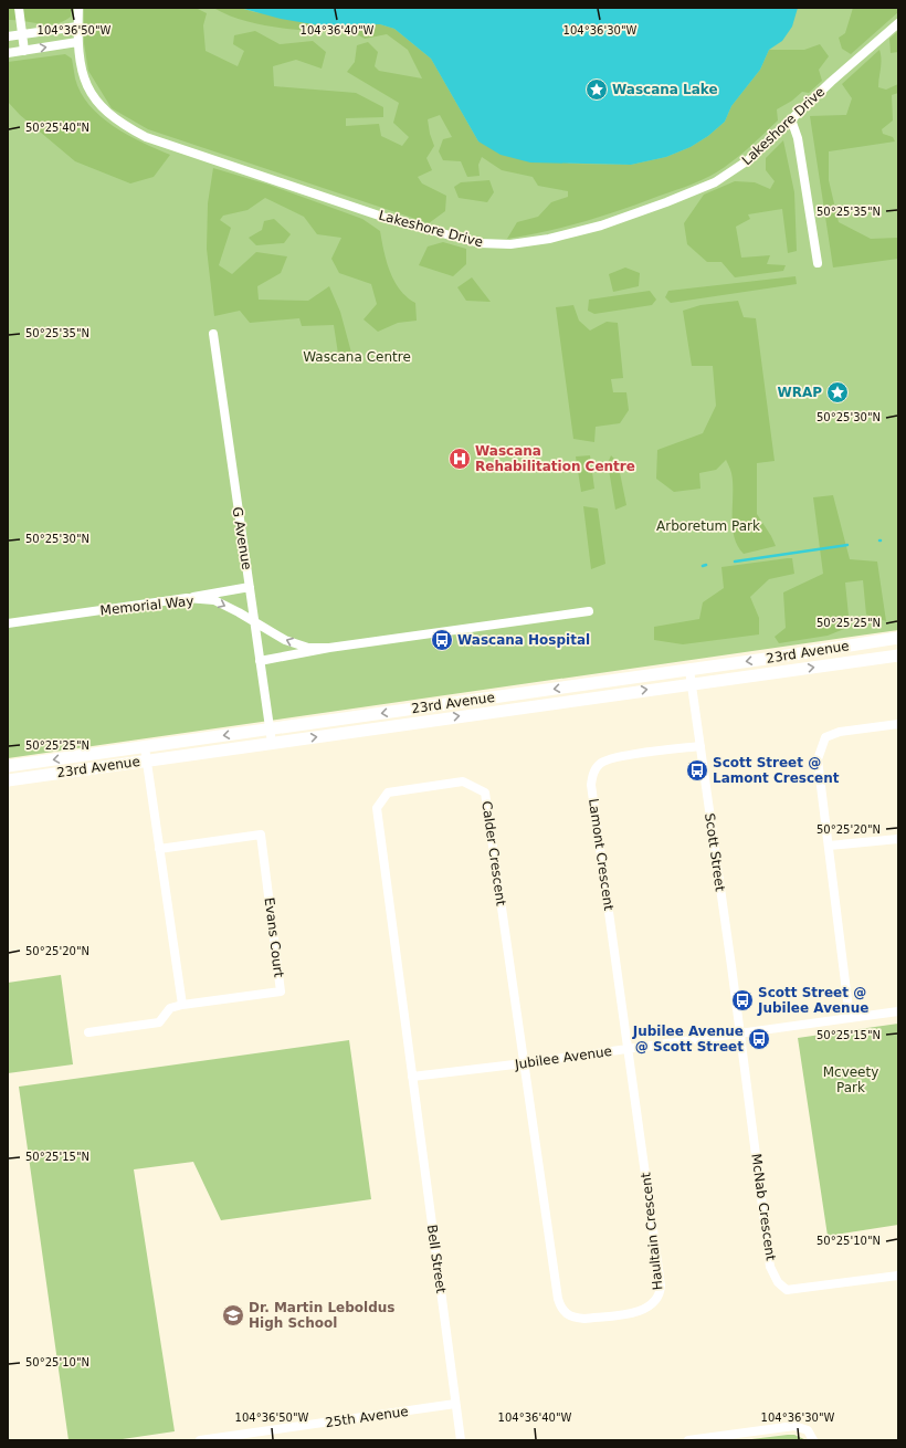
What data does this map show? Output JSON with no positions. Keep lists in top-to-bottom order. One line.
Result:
{"streets":{"main road":["23rd Avenue"],"street":["Lakeshore Drive","G Avenue","Memorial Way","Scott Street","Calder Crescent","Lamont Crescent","Evans Court","Jubilee Avenue","McNab Crescent","Haultain Crescent","Bell Street","25th Avenue"]},"crossings":[["G Avenue","Memorial Way"],["G Avenue","23rd Avenue"],["23rd Avenue","Scott Street"],["Scott Street","Lamont Crescent"],["Scott Street","Jubilee Avenue"],["Scott Street","McNab Crescent"],["Calder Crescent","Jubilee Avenue"],["Calder Crescent","Haultain Crescent"],["Calder Crescent","Bell Street"],["Lamont Crescent","Jubilee Avenue"],["Lamont Crescent","Haultain Crescent"],["Jubilee Avenue","McNab Crescent"],["Jubilee Avenue","Haultain Crescent"],["Jubilee Avenue","Bell Street"],["Bell Street","25th Avenue"]],"parks":["Wascana Centre","Arboretum Park","Mcveety Park"],"places":{"place":["Wascana Lake","WRAP"],"hospital":["Wascana Rehabilitation Centre"],"bus stop":["Wascana Hospital","Scott Street @ Lamont Crescent","Scott Street @ Jubilee Avenue","Jubilee Avenue @ Scott Street"],"school or university":["Dr. Martin Leboldus High School"]},"coordinates":["104°36'50\"W","104°36'40\"W","104°36'30\"W","50°25'40\"N","50°25'35\"N","50°25'30\"N","50°25'25\"N","50°25'20\"N","50°25'15\"N","50°25'10\"N"]}
